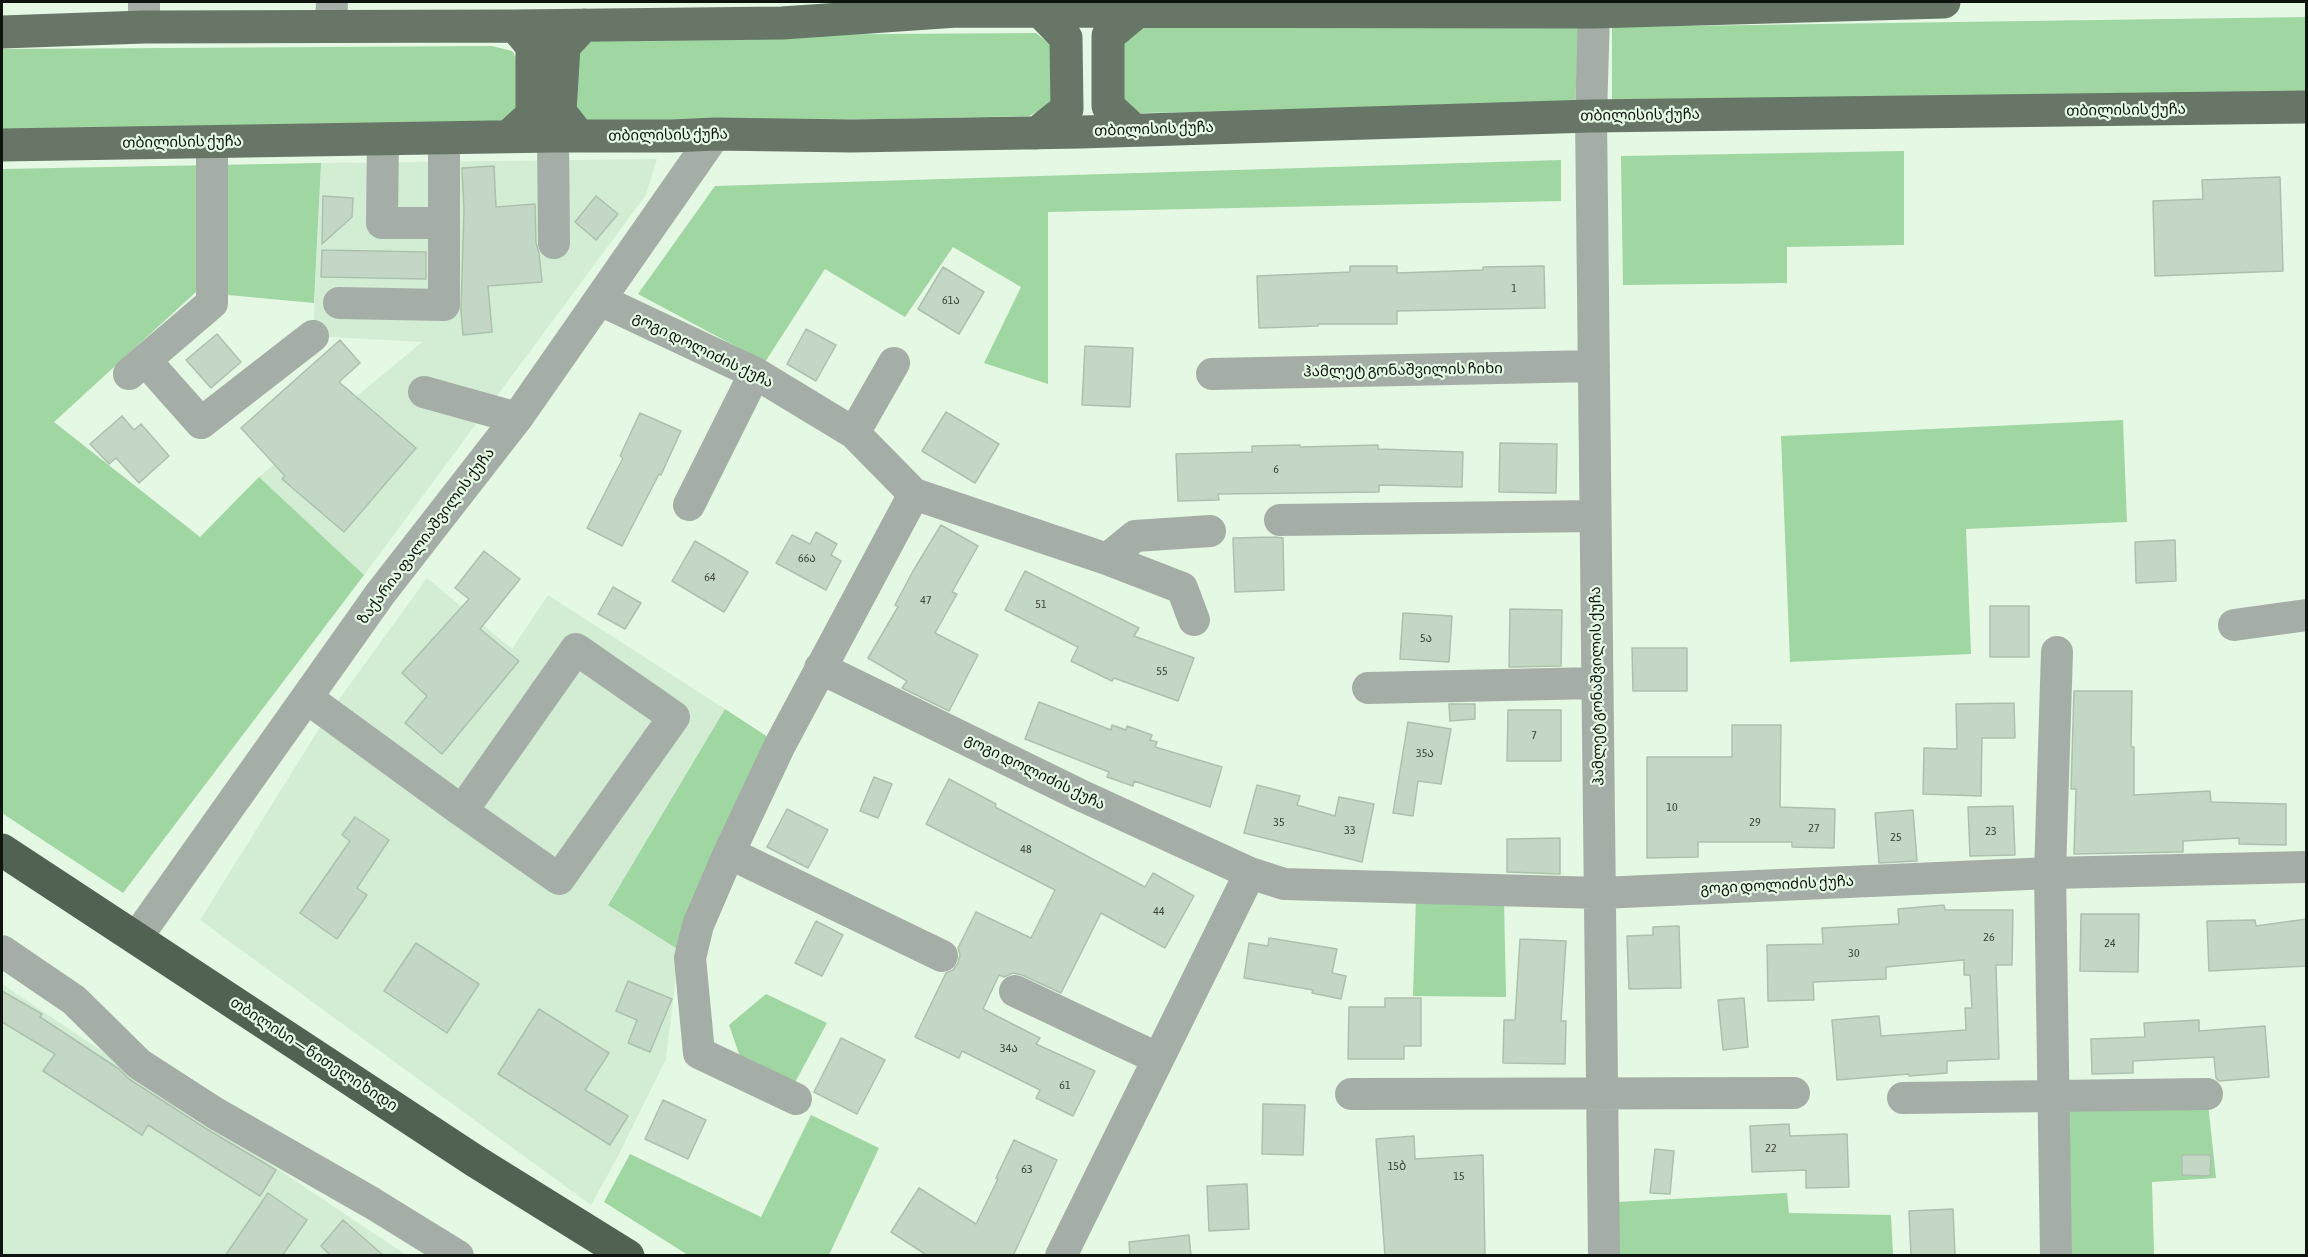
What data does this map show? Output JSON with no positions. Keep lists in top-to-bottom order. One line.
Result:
{"streets":{"highway":["თბილისი — წითელი ხიდი"],"main road":["თბილისის ქუჩა"],"street":["გოგი დოლიძის ქუჩა","ჰამლეტ გონაშვილის ჩიხი","ზაქარია ფალიაშვილის ქუჩა","ჰამლეტ გონაშვილის ქუჩა"]},"crossings":[["თბილისის ქუჩა","ზაქარია ფალიაშვილის ქუჩა"],["თბილისის ქუჩა","ჰამლეტ გონაშვილის ქუჩა"],["გოგი დოლიძის ქუჩა","ზაქარია ფალიაშვილის ქუჩა"],["გოგი დოლიძის ქუჩა","ჰამლეტ გონაშვილის ქუჩა"],["ჰამლეტ გონაშვილის ჩიხი","ჰამლეტ გონაშვილის ქუჩა"],["ზაქარია ფალიაშვილის ქუჩა","თბილისი — წითელი ხიდი"]],"house_numbers":["1","61ა","6","66ა","64","47","51","5ა","55","7","35ა","10","35","29","27","33","23","25","48","44","26","24","30","34ა","61","22","15ბ","63","15"]}
